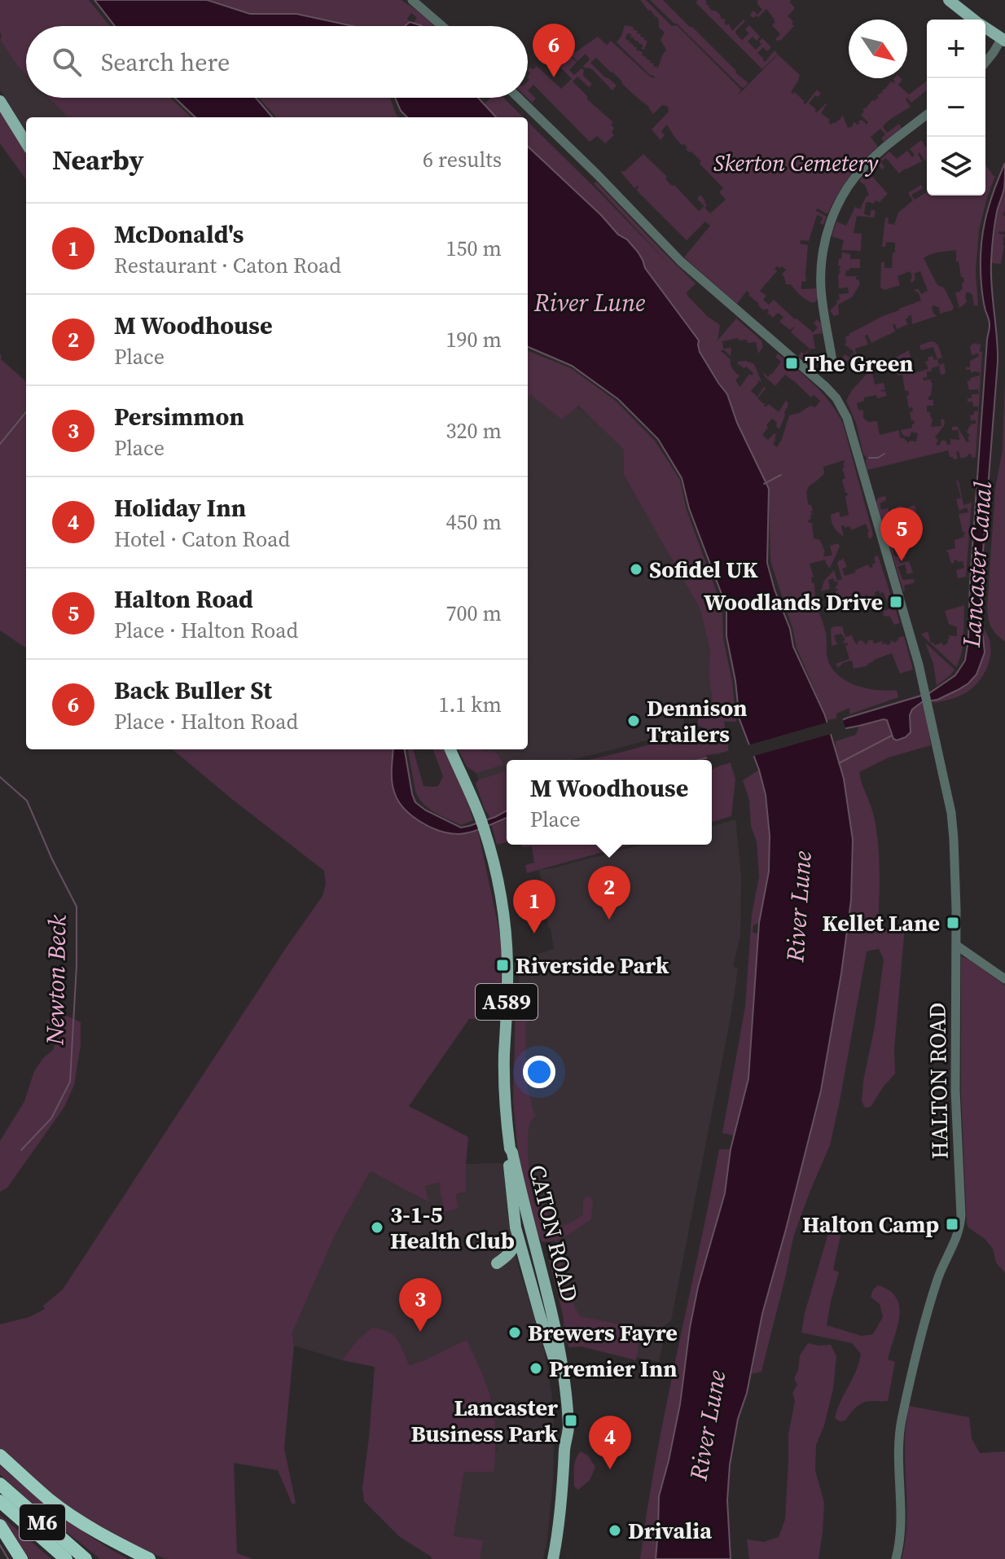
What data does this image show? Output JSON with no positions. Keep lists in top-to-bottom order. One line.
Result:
{"streets":{"highway":["M6"],"main road":["A589","CATON ROAD"],"street":["HALTON ROAD"]},"crossings":[["A589","CATON ROAD"]],"water":["River Lune","Lancaster Canal","Newton Beck"],"parks":["Skerton Cemetery"],"places":{"transit":["The Green","Woodlands Drive","Kellet Lane","Riverside Park","Halton Camp","Lancaster Business Park"],"other":["Sofidel UK","Dennison Trailers","3-1-5 Health Club","Brewers Fayre","Premier Inn","Drivalia"]},"north":"bottom right","page":{"map_buttons":["+","−"],"pins":["6","5","2","1","3","4"],"search":"Search here","heading":["Nearby","6 results"],"list":[{"mark":"1","name":"McDonald's","note":"Restaurant · Caton Road","value":"150 m"},{"mark":"2","name":"M Woodhouse","note":"Place","value":"190 m"},{"mark":"3","name":"Persimmon","note":"Place","value":"320 m"},{"mark":"4","name":"Holiday Inn","note":"Hotel · Caton Road","value":"450 m"},{"mark":"5","name":"Halton Road","note":"Place · Halton Road","value":"700 m"},{"mark":"6","name":"Back Buller St","note":"Place · Halton Road","value":"1.1 km"}],"popup":["M Woodhouse","Place"]}}
